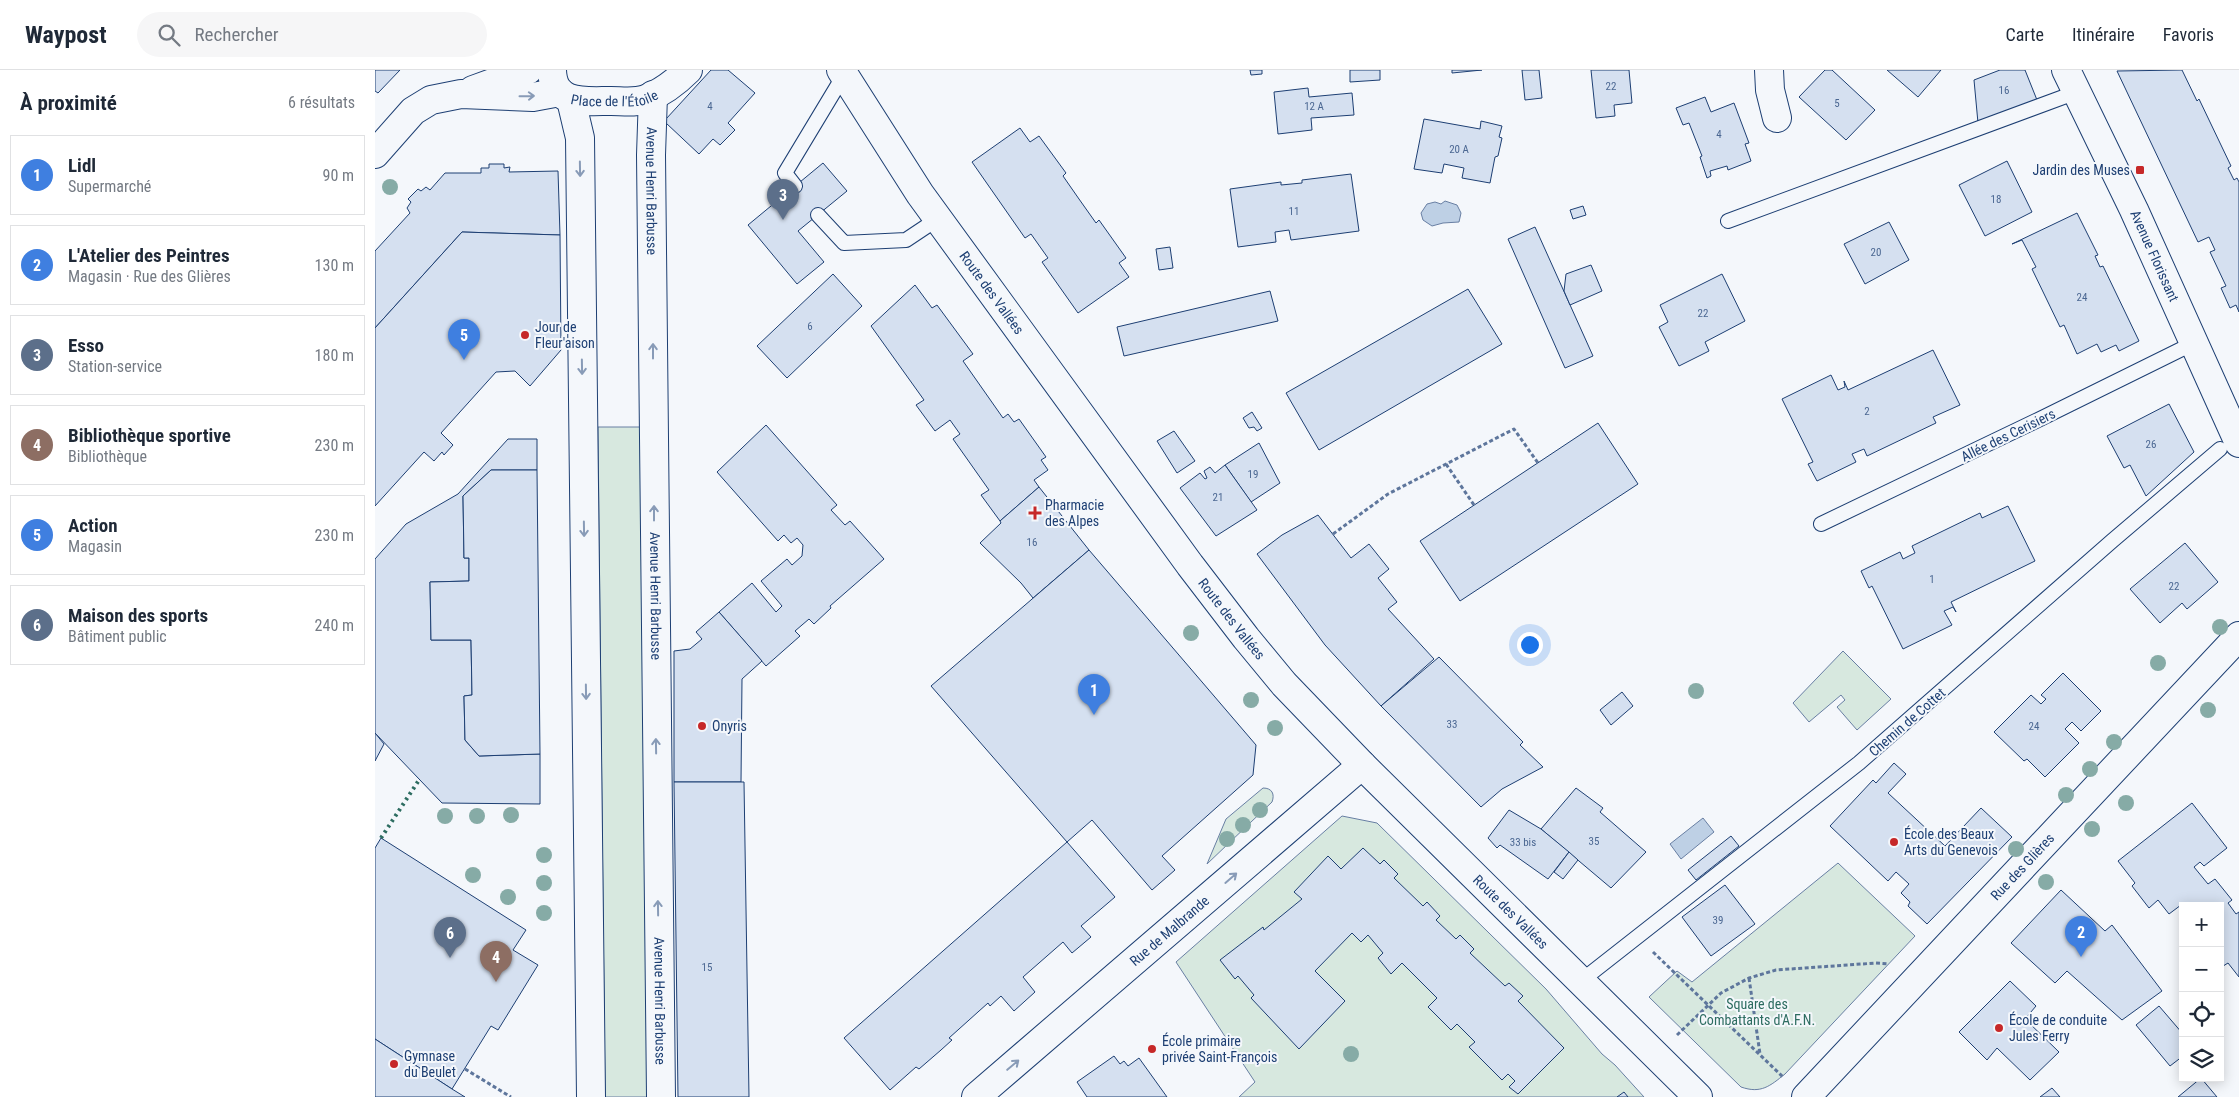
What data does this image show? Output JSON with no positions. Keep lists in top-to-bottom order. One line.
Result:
{"streets":{"street":["Place de l'Étoile","Avenue Henri Barbusse","Avenue Florissant","Route des Vallées","Rue des Glières","Rue de Malbrande"],"lane":["Allée des Cerisiers","Chemin de Cottet"]},"crossings":[["Place de l'Étoile","Avenue Henri Barbusse"],["Avenue Florissant","Allée des Cerisiers"],["Avenue Florissant","Chemin de Cottet"],["Route des Vallées","Chemin de Cottet"],["Route des Vallées","Rue de Malbrande"]],"one_way":["Rue de Malbrande"],"parks":["Square des Combattants d'A.F.N."],"places":{"transit":["Jardin des Muses"],"other":["Jour de Fleur'aison","Onyris","École des Beaux Arts du Genevois","École de conduite Jules Ferry","École primaire privée Saint-François","Gymnase du Beulet"],"health":["Pharmacie des Alpes"]},"house_numbers":["22","16","5","4","12 A","4","20 A","18","11","20","24","22","6","2","26","19","21","16","1","22","33","24","35","33 bis","39","15"],"page":{"header":"Waypost","search":"Rechercher","nav":["Carte","Itinéraire","Favoris"],"heading":["À proximité","6 résultats"],"list":[{"mark":"1","name":"Lidl","note":"Supermarché","value":"90 m"},{"mark":"2","name":"L'Atelier des Peintres","note":"Magasin · Rue des Glières","value":"130 m"},{"mark":"3","name":"Esso","note":"Station-service","value":"180 m"},{"mark":"4","name":"Bibliothèque sportive","note":"Bibliothèque","value":"230 m"},{"mark":"5","name":"Action","note":"Magasin","value":"230 m"},{"mark":"6","name":"Maison des sports","note":"Bâtiment public","value":"240 m"}],"pins":["3","5","1","2","6","4"],"map_buttons":["+","−"]}}
